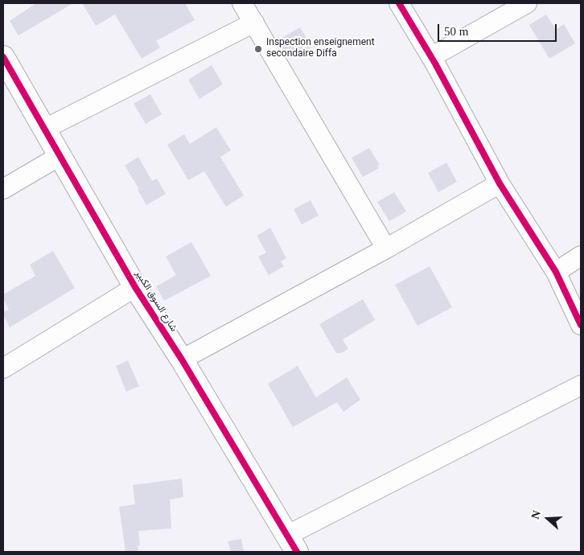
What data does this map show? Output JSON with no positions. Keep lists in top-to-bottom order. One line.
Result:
{"streets":{"street":["شارع السوق الكبير"]},"places":["Inspection enseignement secondaire Diffa"],"scale_bar":"50 m","north":"left"}
